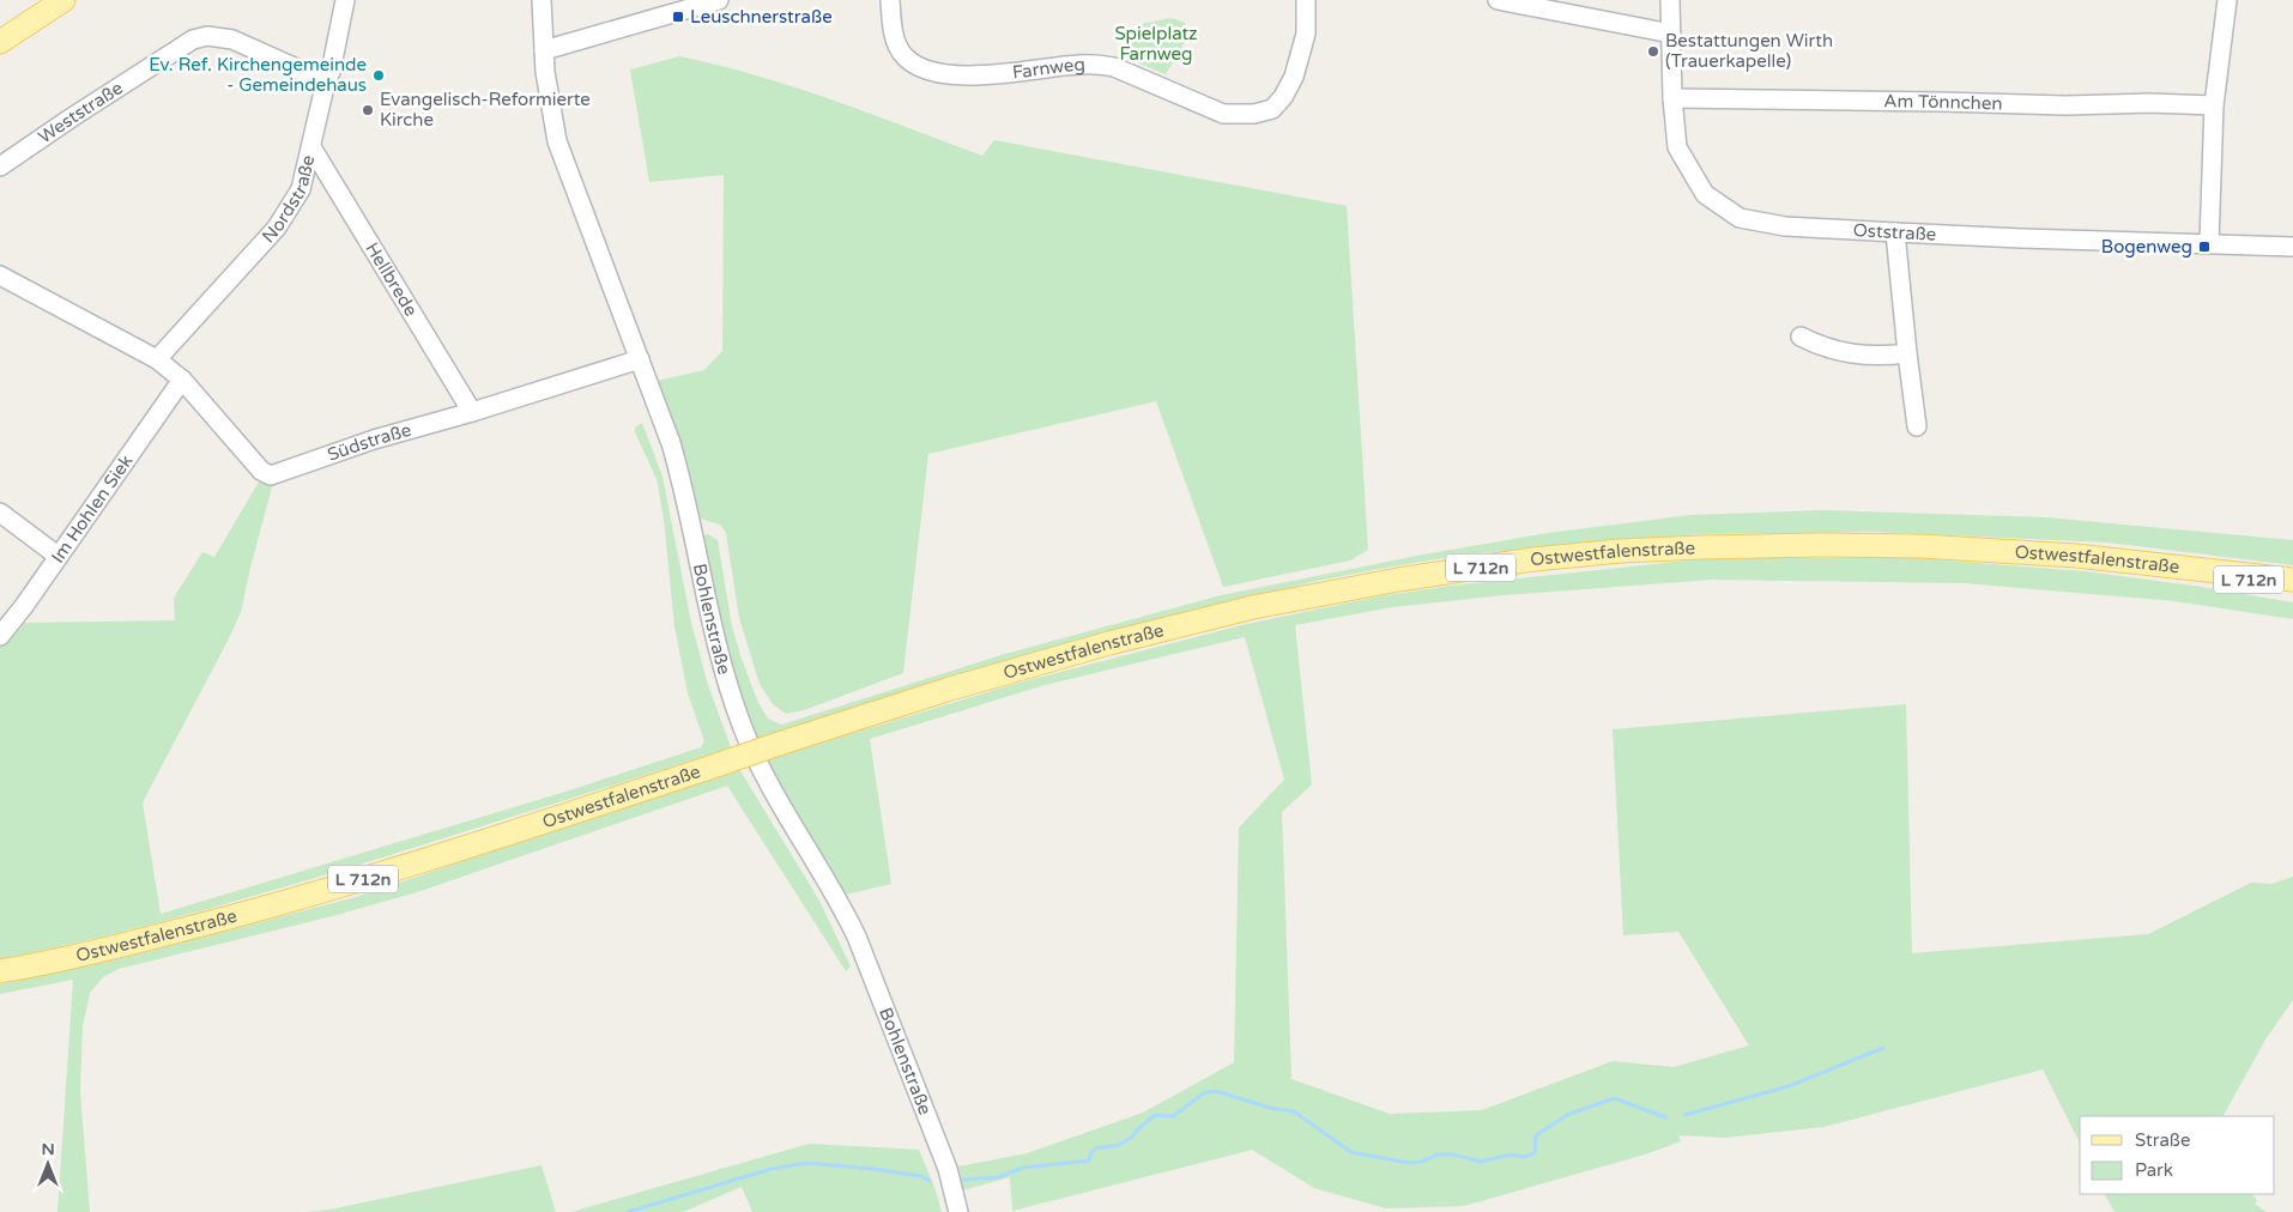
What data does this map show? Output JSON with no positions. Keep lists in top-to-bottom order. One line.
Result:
{"streets":{"main road":["Ostwestfalenstraße","L 712n"],"street":["Farnweg","Am Tönnchen","Weststraße","Nordstraße","Oststraße","Hellbrede","Südstraße","Im Hohlen Siek","Bohlenstraße"]},"crossings":[["Am Tönnchen","Oststraße"],["Weststraße","Nordstraße"],["Nordstraße","Hellbrede"],["Nordstraße","Südstraße"],["Hellbrede","Südstraße"],["Südstraße","Im Hohlen Siek"],["Südstraße","Bohlenstraße"]],"parks":["Spielplatz Farnweg"],"places":{"transit":["Leuschnerstraße","Bogenweg"],"other":["Bestattungen Wirth (Trauerkapelle)","Ev. Ref. Kirchengemeinde - Gemeindehaus","Evangelisch-Reformierte Kirche"]},"legend":["Straße","Park"],"north":"top"}
